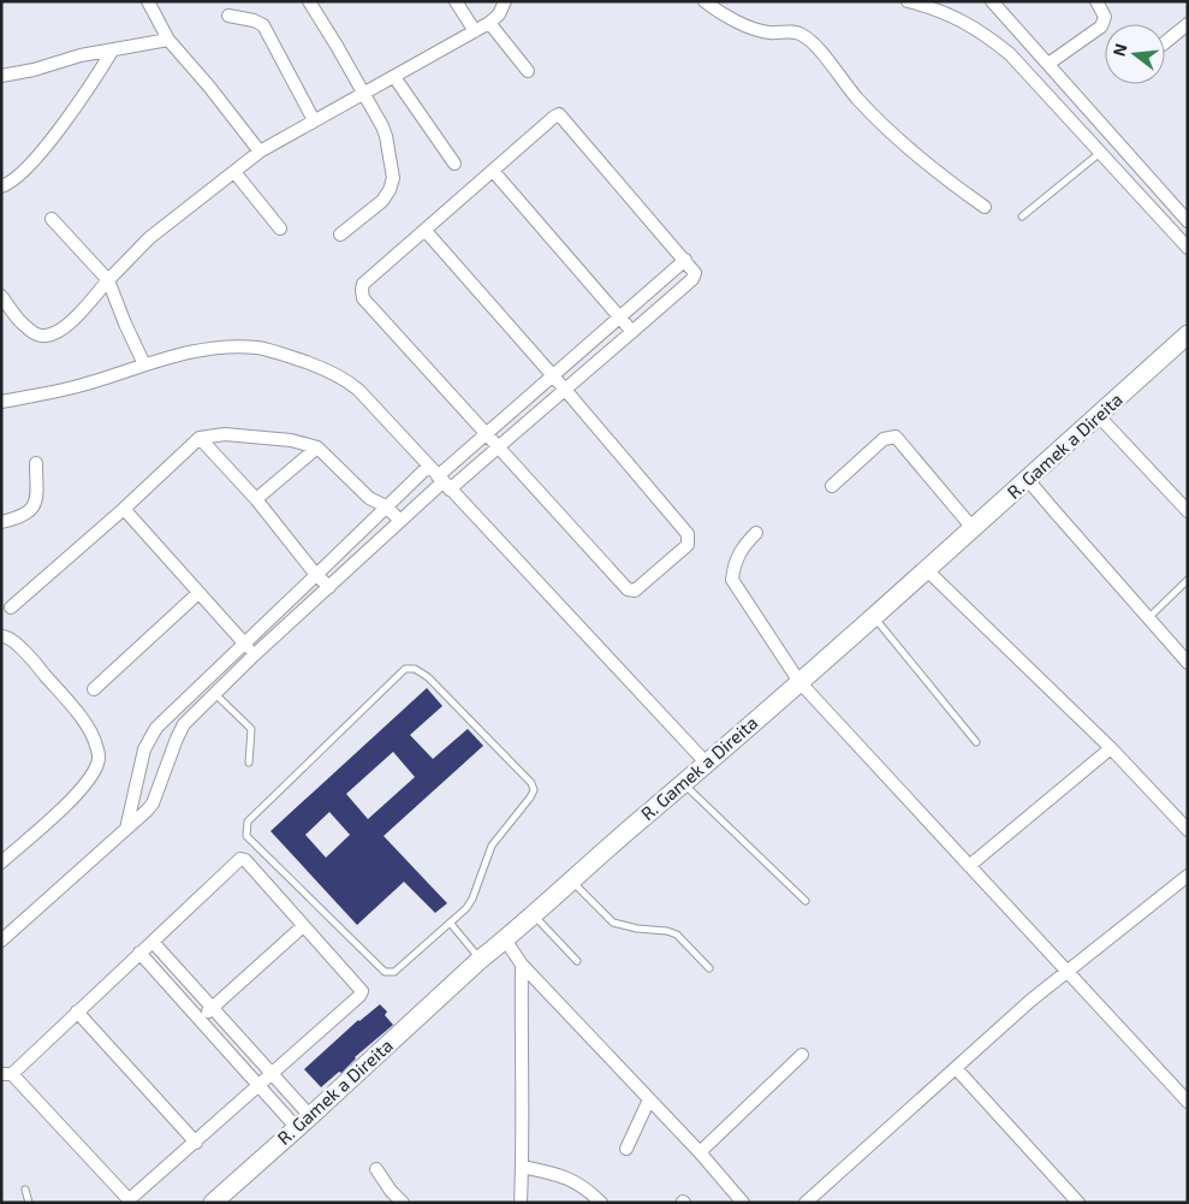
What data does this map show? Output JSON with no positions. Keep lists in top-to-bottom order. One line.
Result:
{"streets":{"main road":["R. Gamek a Direita"]},"north":"left"}
